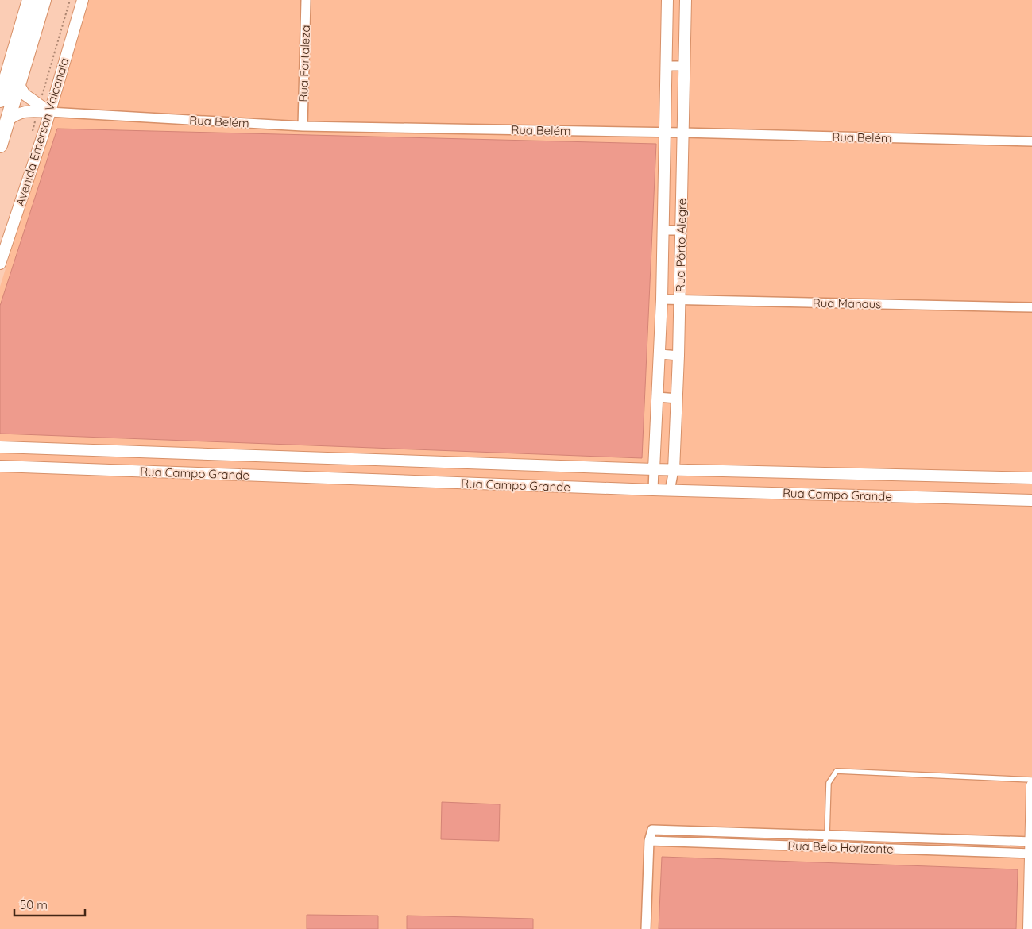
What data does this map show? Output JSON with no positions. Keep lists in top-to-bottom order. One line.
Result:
{"streets":{"street":["Rua Fortaleza","Rua Belém","Avenida Emerson Valcanaia","Rua Pôrto Alegre","Rua Manaus","Rua Campo Grande","Rua Belo Horizonte"]},"crossings":[["Rua Fortaleza","Rua Belém"],["Rua Belém","Avenida Emerson Valcanaia"],["Rua Belém","Rua Pôrto Alegre"],["Rua Pôrto Alegre","Rua Manaus"],["Rua Pôrto Alegre","Rua Campo Grande"]],"scale_bar":"50 m"}
